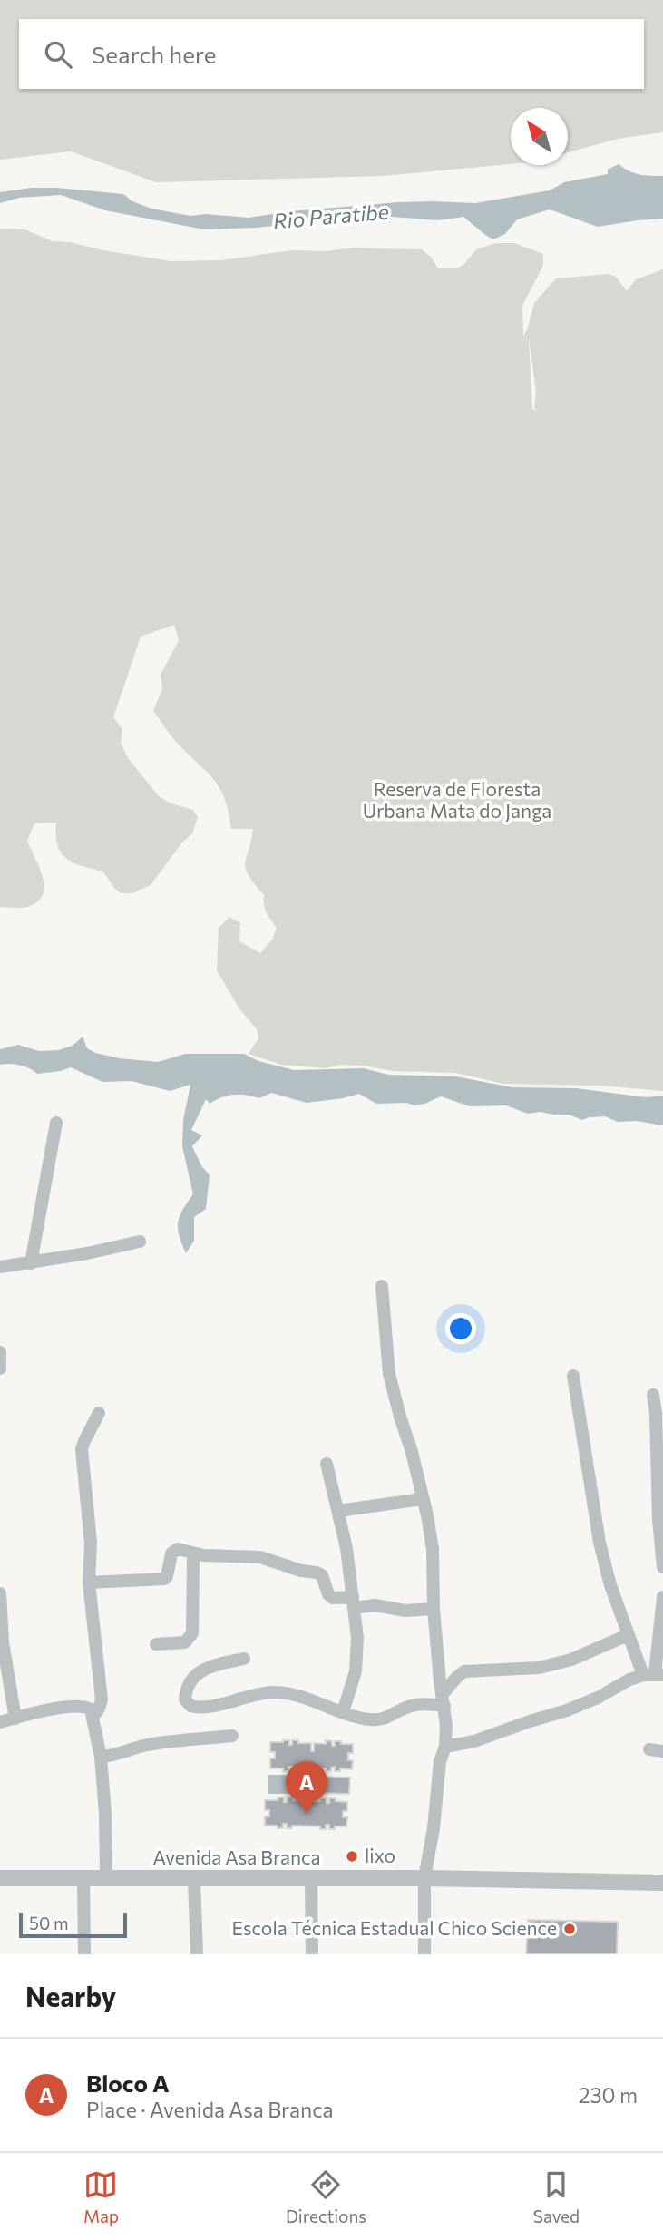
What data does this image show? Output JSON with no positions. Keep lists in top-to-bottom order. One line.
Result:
{"streets":{"street":["Avenida Asa Branca"]},"water":["Rio Paratibe"],"parks":["Reserva de Floresta Urbana Mata do Janga"],"places":["lixo","Escola Técnica Estadual Chico Science"],"scale_bar":"50 m","north":"top left","page":{"search":"Search here","pins":"A","scale":"50 m","heading":"Nearby","list":[{"mark":"A","name":"Bloco A","note":"Place · Avenida Asa Branca","value":"230 m"}],"nav":["Map","Directions","Saved"]}}
